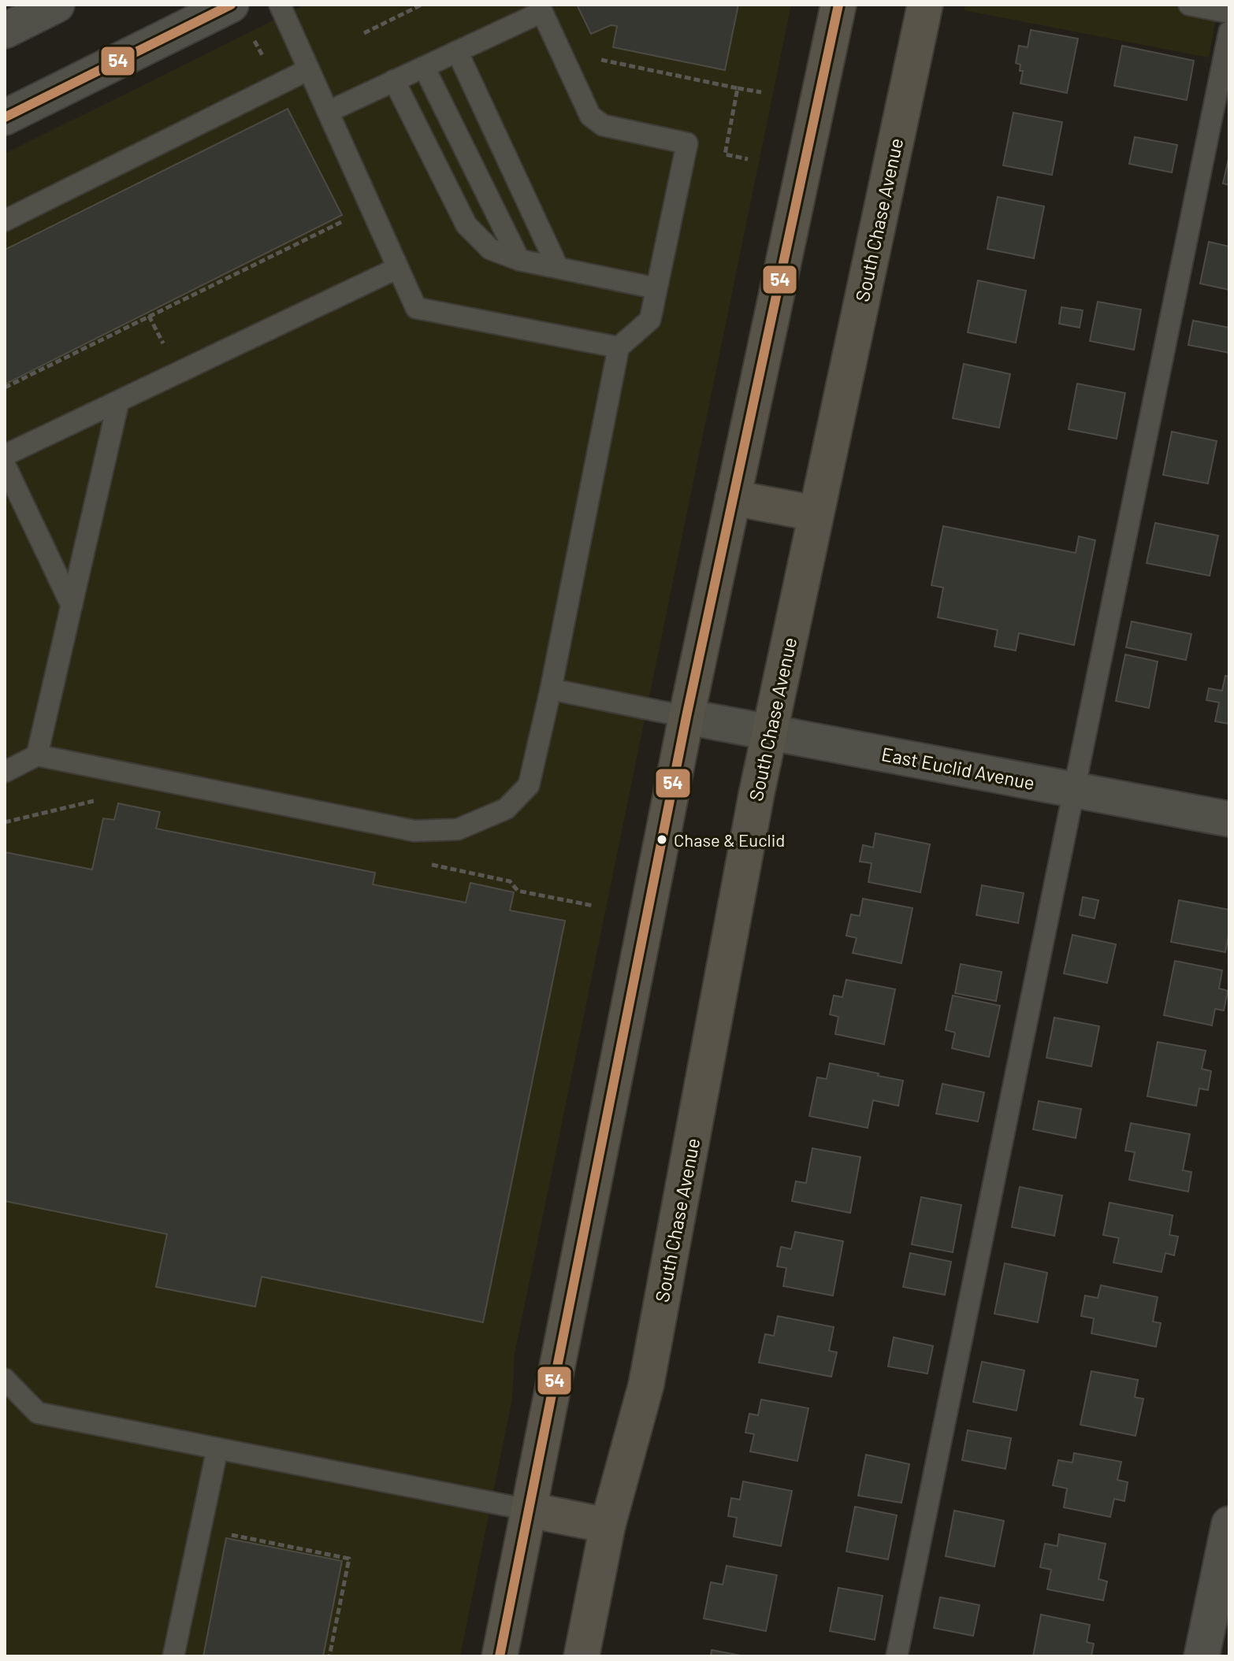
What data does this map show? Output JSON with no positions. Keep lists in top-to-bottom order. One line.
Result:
{"streets":{"main road":["South Chase Avenue"],"street":["East Euclid Avenue"]},"crossings":[["South Chase Avenue","East Euclid Avenue"]],"places":["Chase & Euclid"],"lines":["transit line 54"]}
